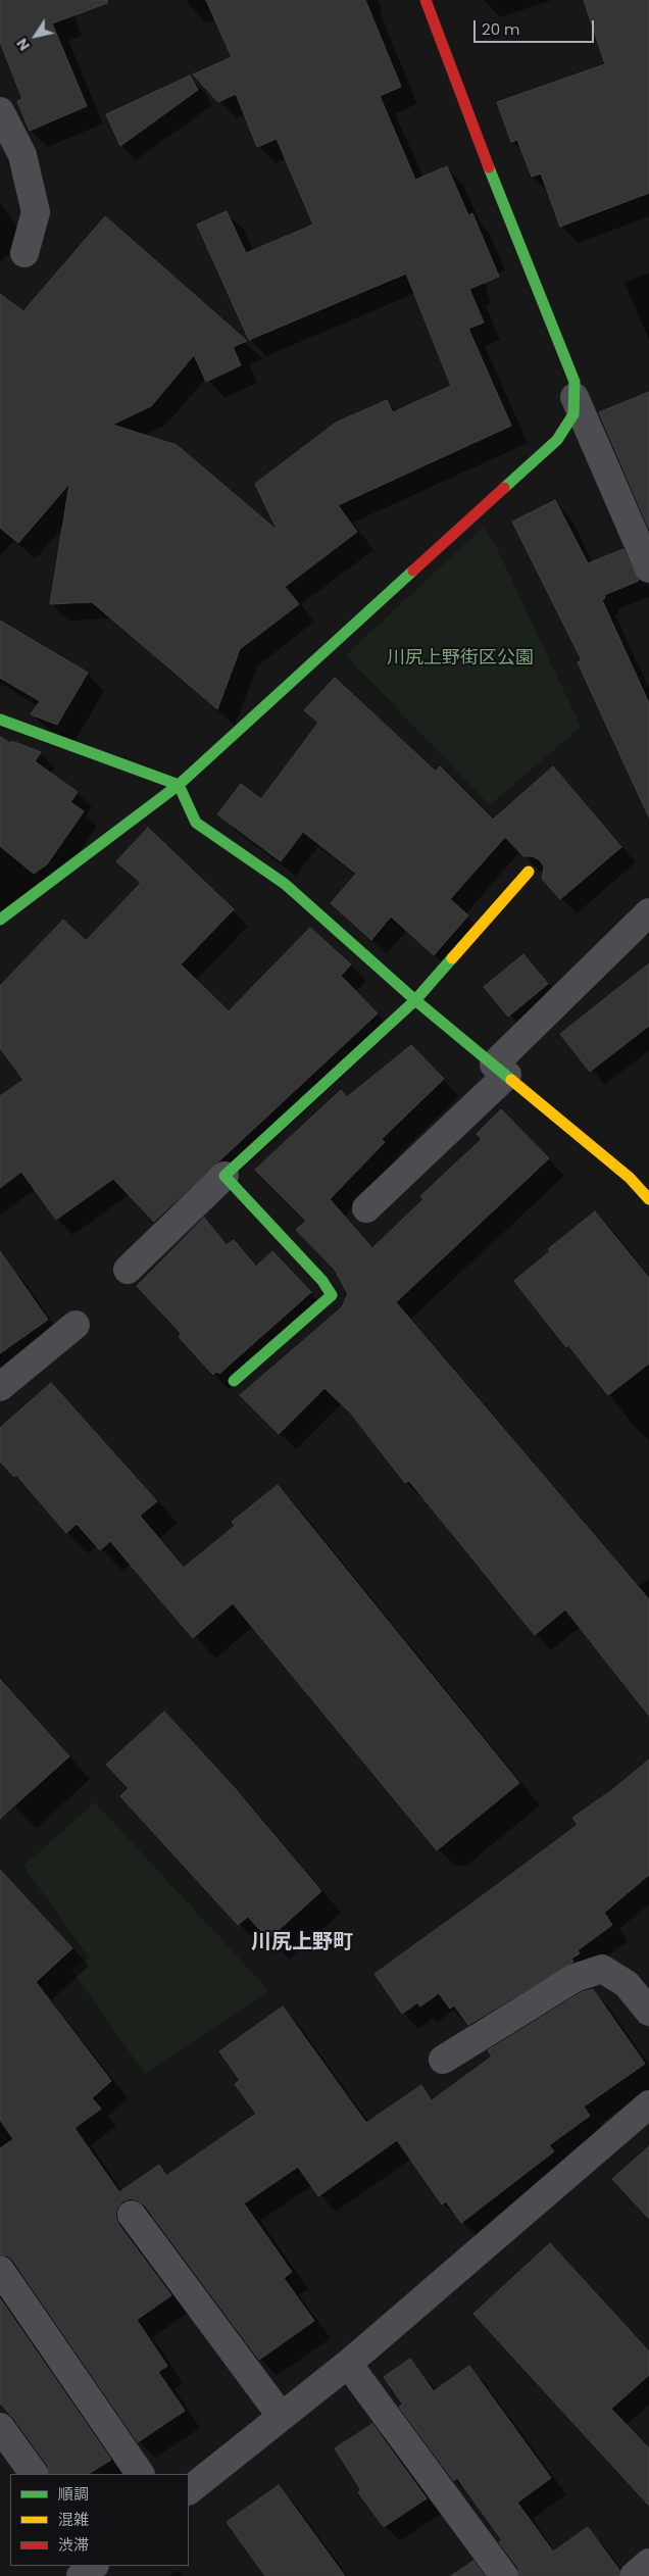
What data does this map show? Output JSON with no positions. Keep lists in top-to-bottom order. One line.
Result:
{"districts":["川尻上野町"],"parks":["川尻上野街区公園"],"legend":["順調","混雑","渋滞"],"scale_bar":"20 m","north":"bottom left"}
